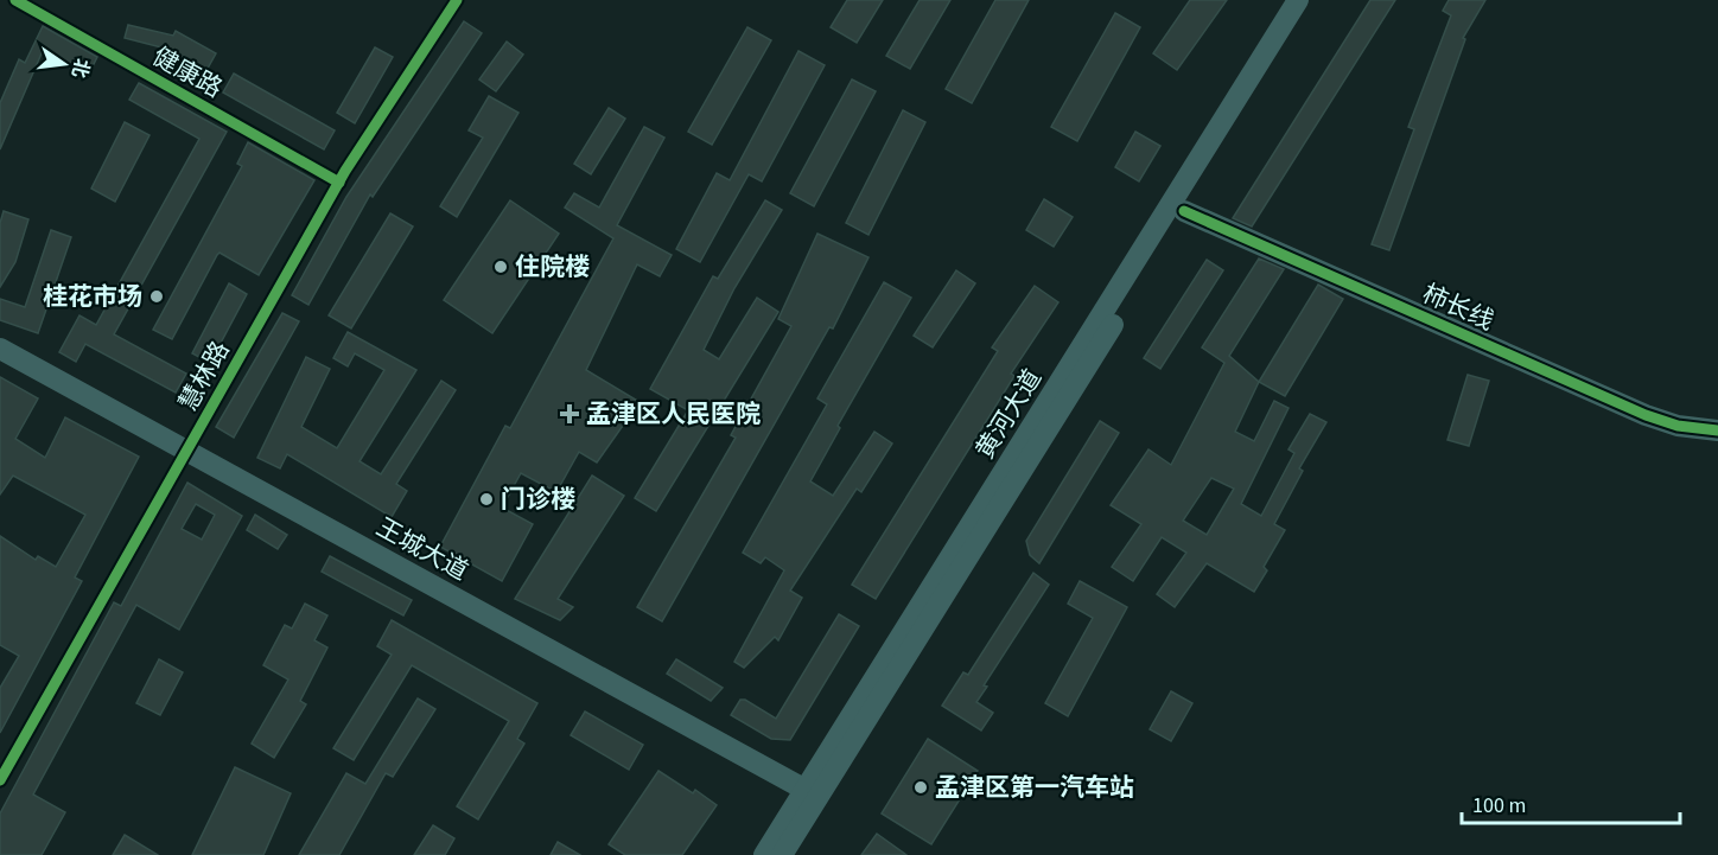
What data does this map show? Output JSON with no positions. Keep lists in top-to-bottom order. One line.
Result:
{"streets":{"main road":["柿长线","黄河大道","王城大道"],"street":["健康路","慧林路"]},"crossings":[["健康路","慧林路"],["柿长线","黄河大道"],["慧林路","王城大道"],["黄河大道","王城大道"]],"places":{"other":["住院楼","桂花市场","门诊楼","孟津区第一汽车站"],"health":["孟津区人民医院"]},"scale_bar":"100 m","north":"right"}
